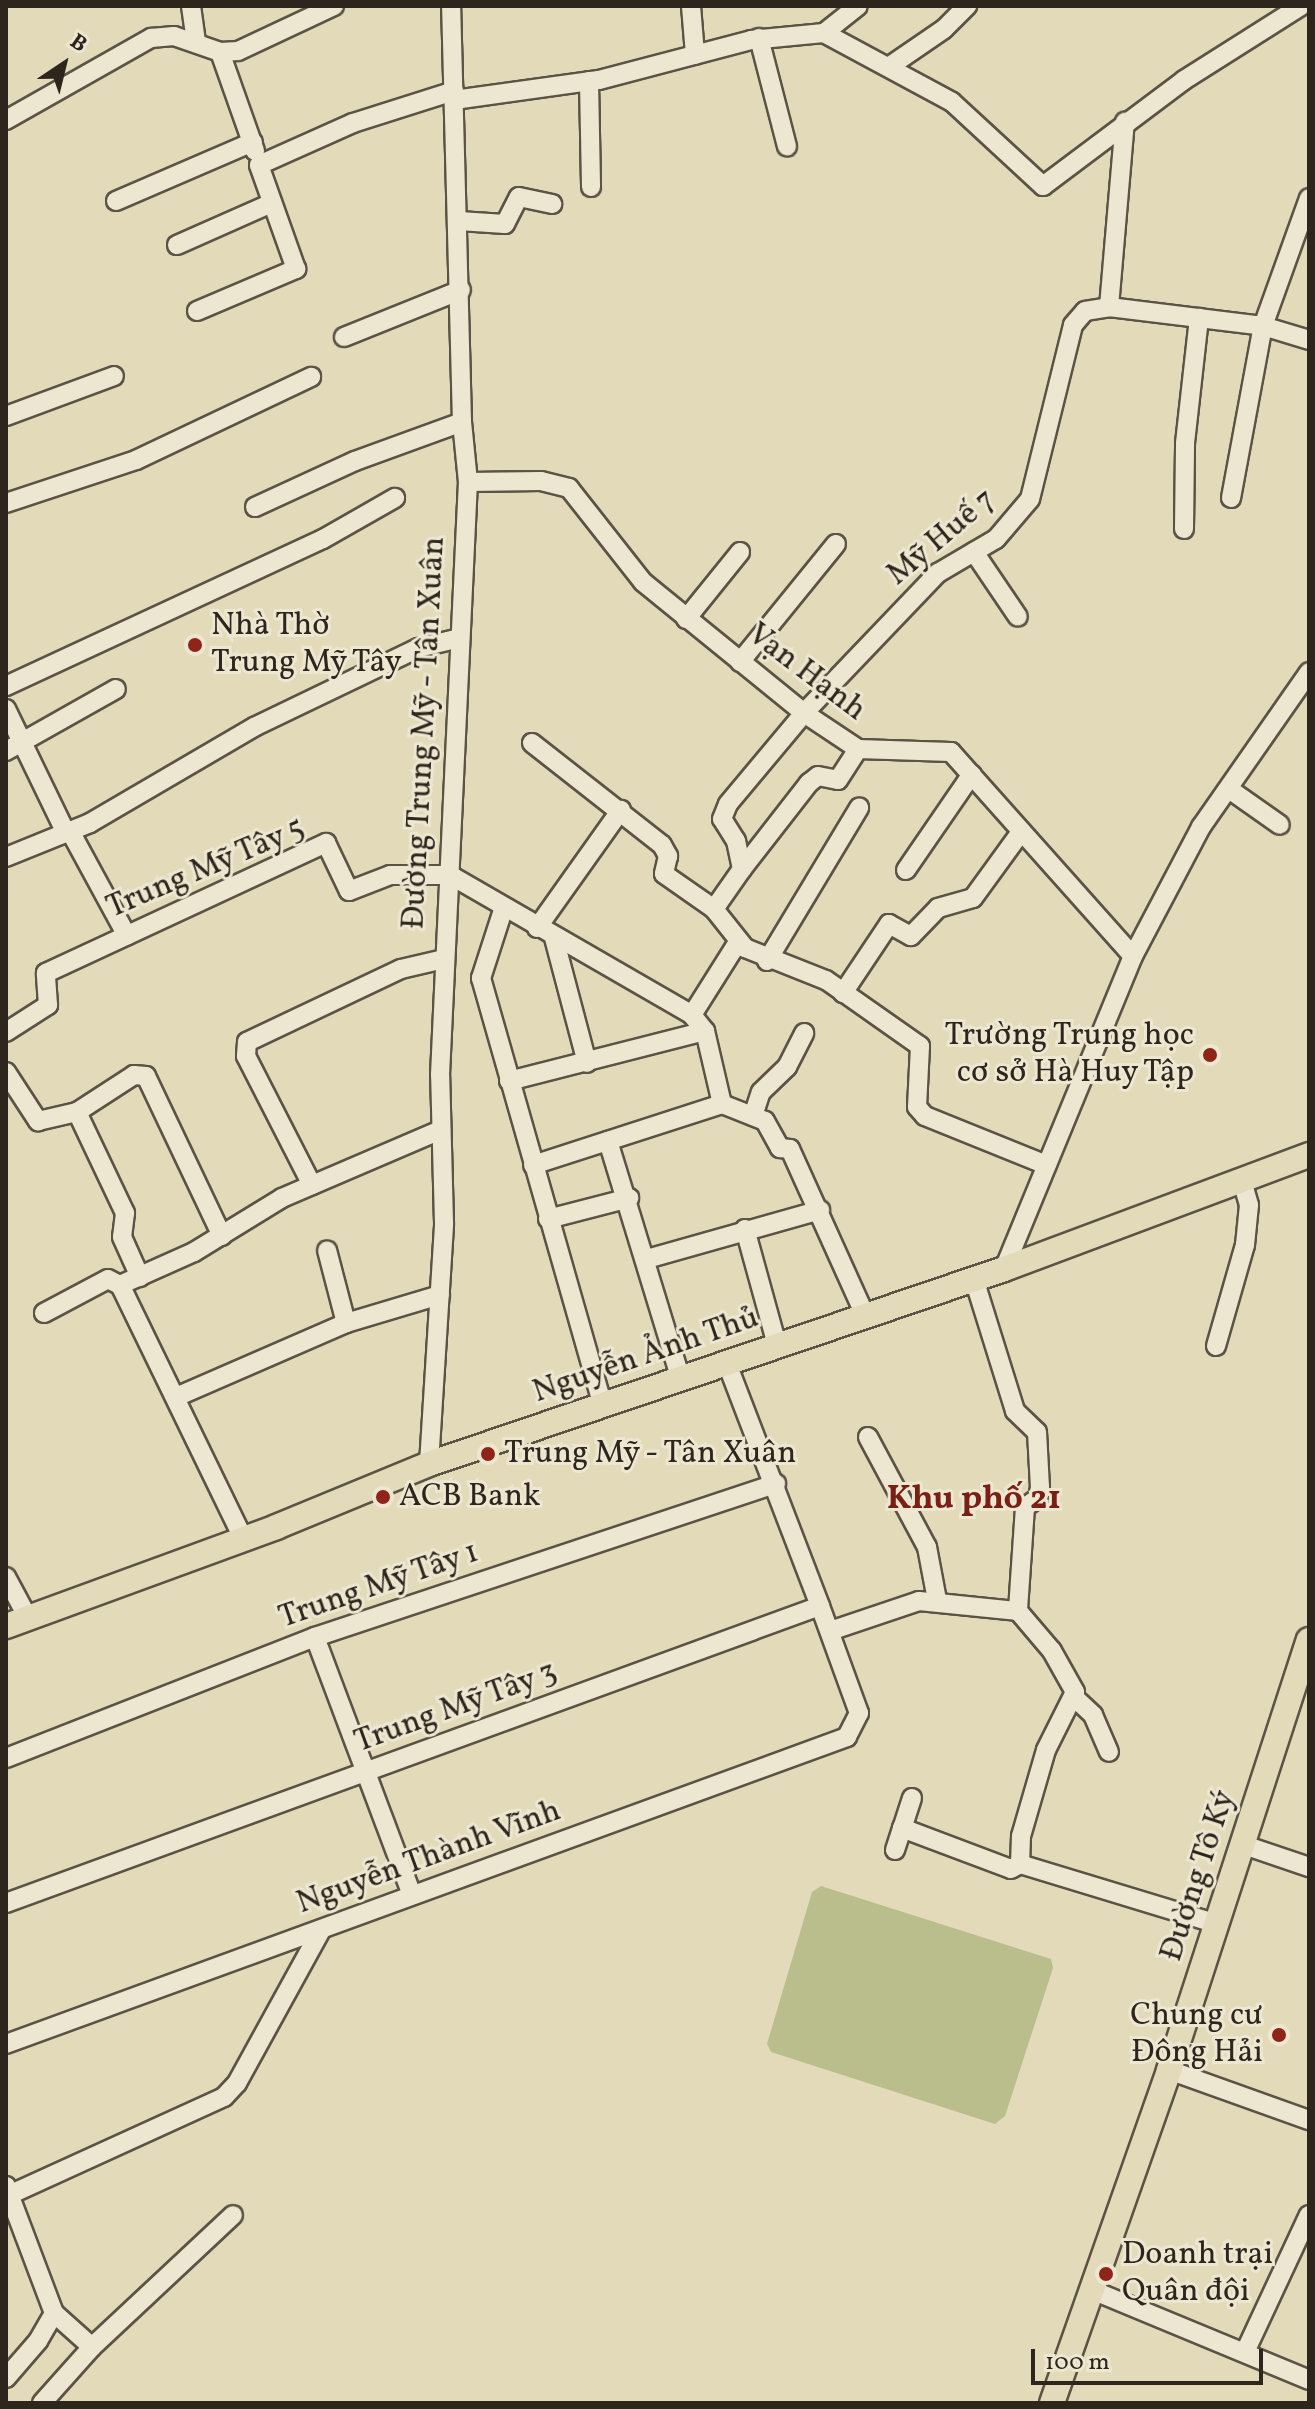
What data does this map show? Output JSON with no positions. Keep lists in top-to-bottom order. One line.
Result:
{"streets":{"main road":["Nguyễn Ảnh Thủ","Đường Tô Ký"],"street":["Mỹ Huế 7","Vạn Hạnh","Đường Trung Mỹ - Tân Xuân","Trung Mỹ Tây 5","Trung Mỹ Tây 1","Trung Mỹ Tây 3","Nguyễn Thành Vĩnh"]},"crossings":[["Mỹ Huế 7","Vạn Hạnh"],["Vạn Hạnh","Đường Trung Mỹ - Tân Xuân"],["Đường Trung Mỹ - Tân Xuân","Trung Mỹ Tây 5"],["Đường Trung Mỹ - Tân Xuân","Nguyễn Ảnh Thủ"]],"districts":["Khu phố 21"],"places":["Nhà Thờ Trung Mỹ Tây","Trường Trung học cơ sở Hà Huy Tập","Trung Mỹ - Tân Xuân","ACB Bank","Chung cư Đông Hải","Doanh trại Quân đội"],"scale_bar":"100 m","north":"top right"}
